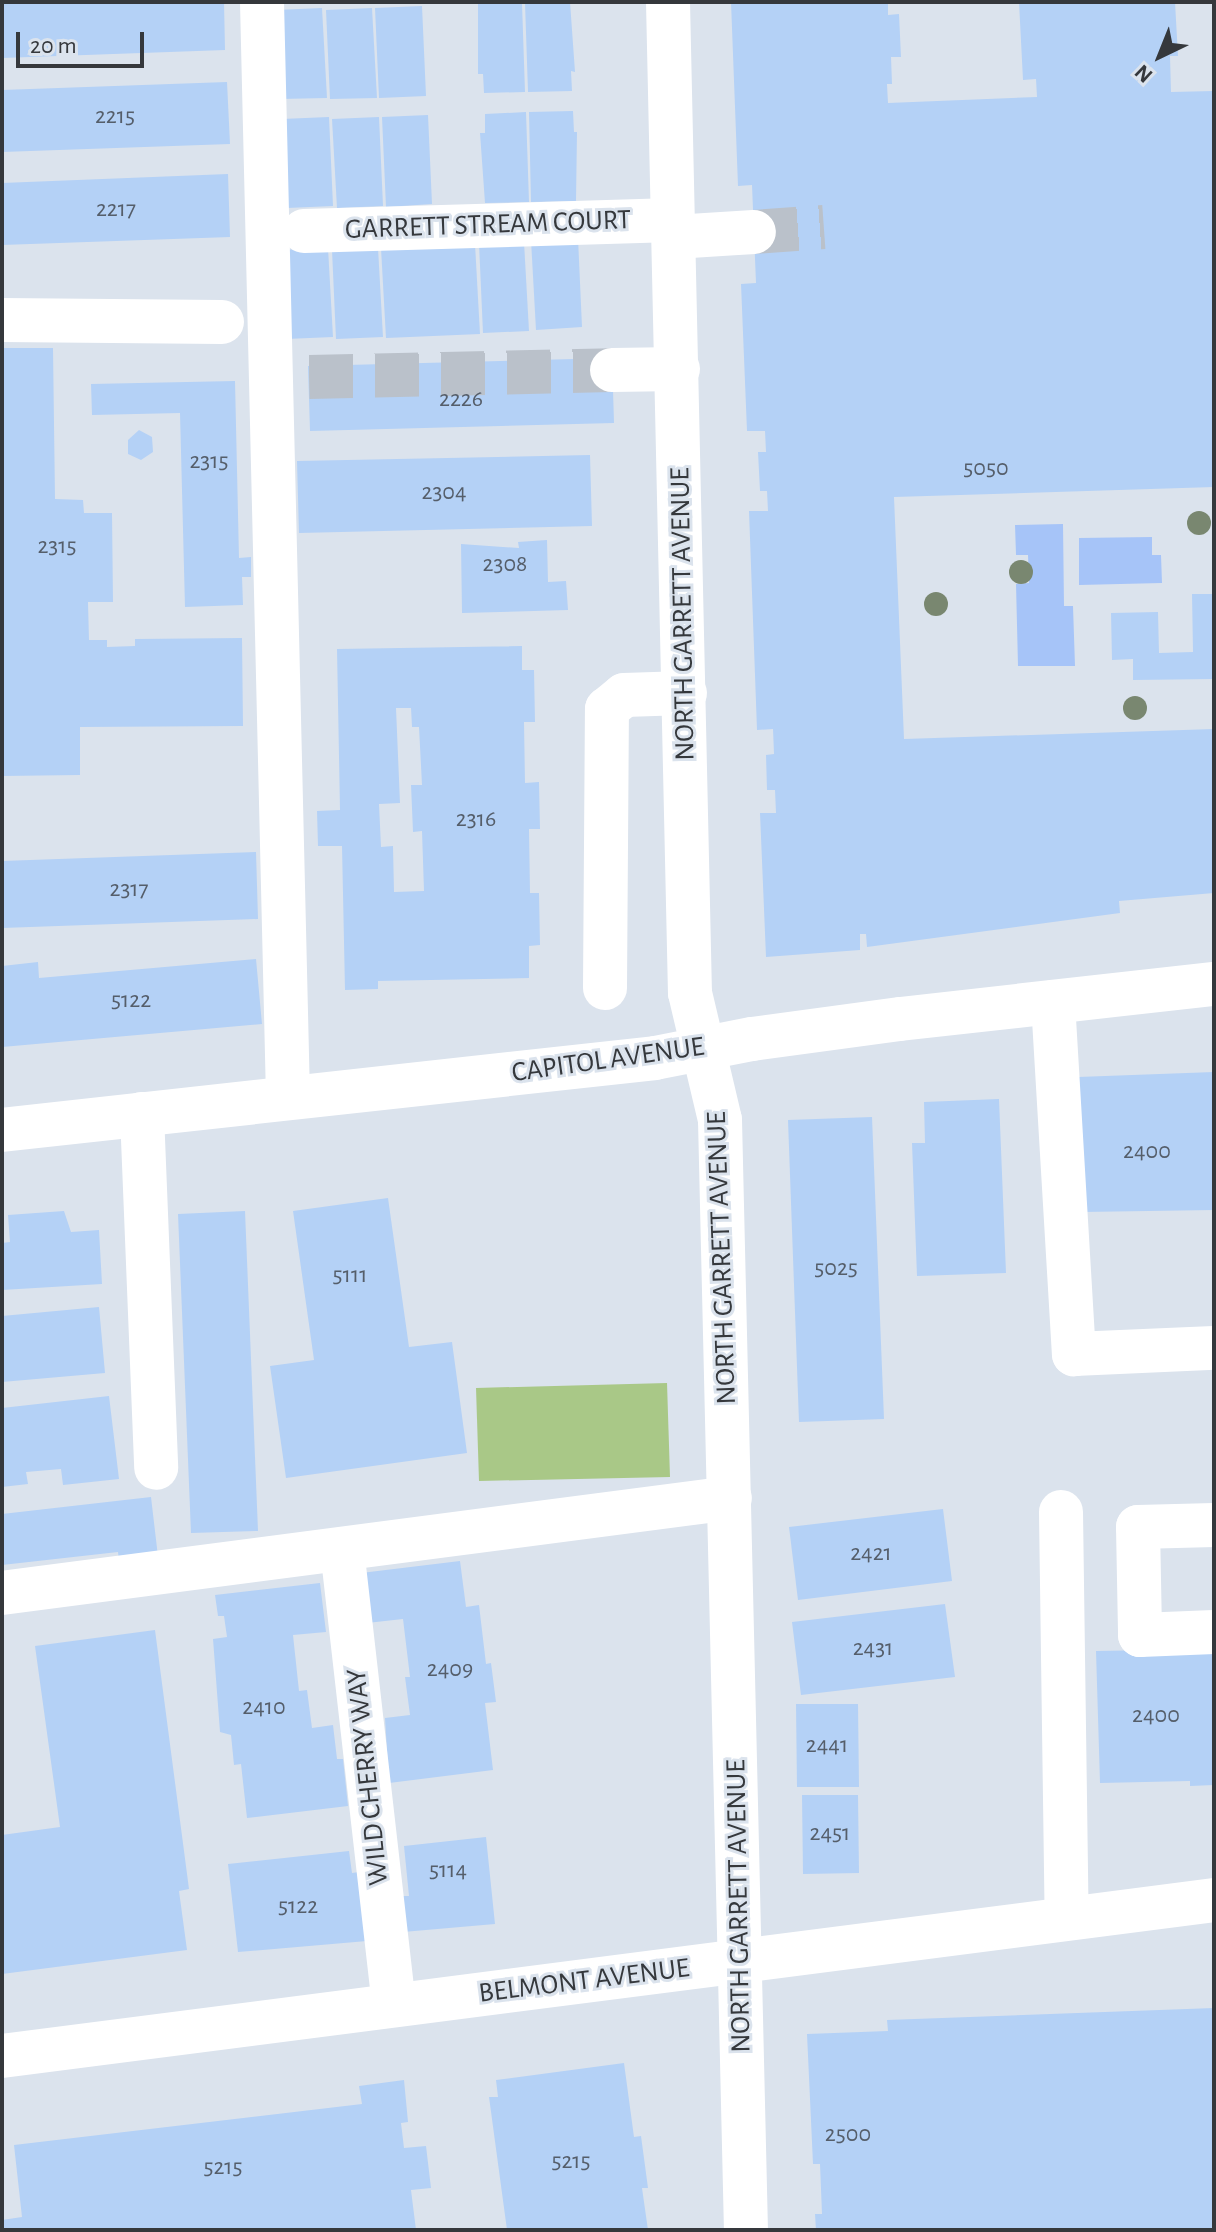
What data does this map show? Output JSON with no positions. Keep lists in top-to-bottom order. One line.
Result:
{"streets":{"street":["GARRETT STREAM COURT","NORTH GARRETT AVENUE","CAPITOL AVENUE","WILD CHERRY WAY","BELMONT AVENUE"]},"crossings":[["GARRETT STREAM COURT","NORTH GARRETT AVENUE"],["NORTH GARRETT AVENUE","CAPITOL AVENUE"],["NORTH GARRETT AVENUE","BELMONT AVENUE"],["WILD CHERRY WAY","BELMONT AVENUE"]],"house_numbers":["2215","2217","2226","2315","5050","2304","2315","2308","2316","2317","5122","2400","5025","5111","2421","2431","2409","2410","2400","2441","2451","5114","5122","2500","5215","5215"],"scale_bar":"20 m","north":"bottom left"}
